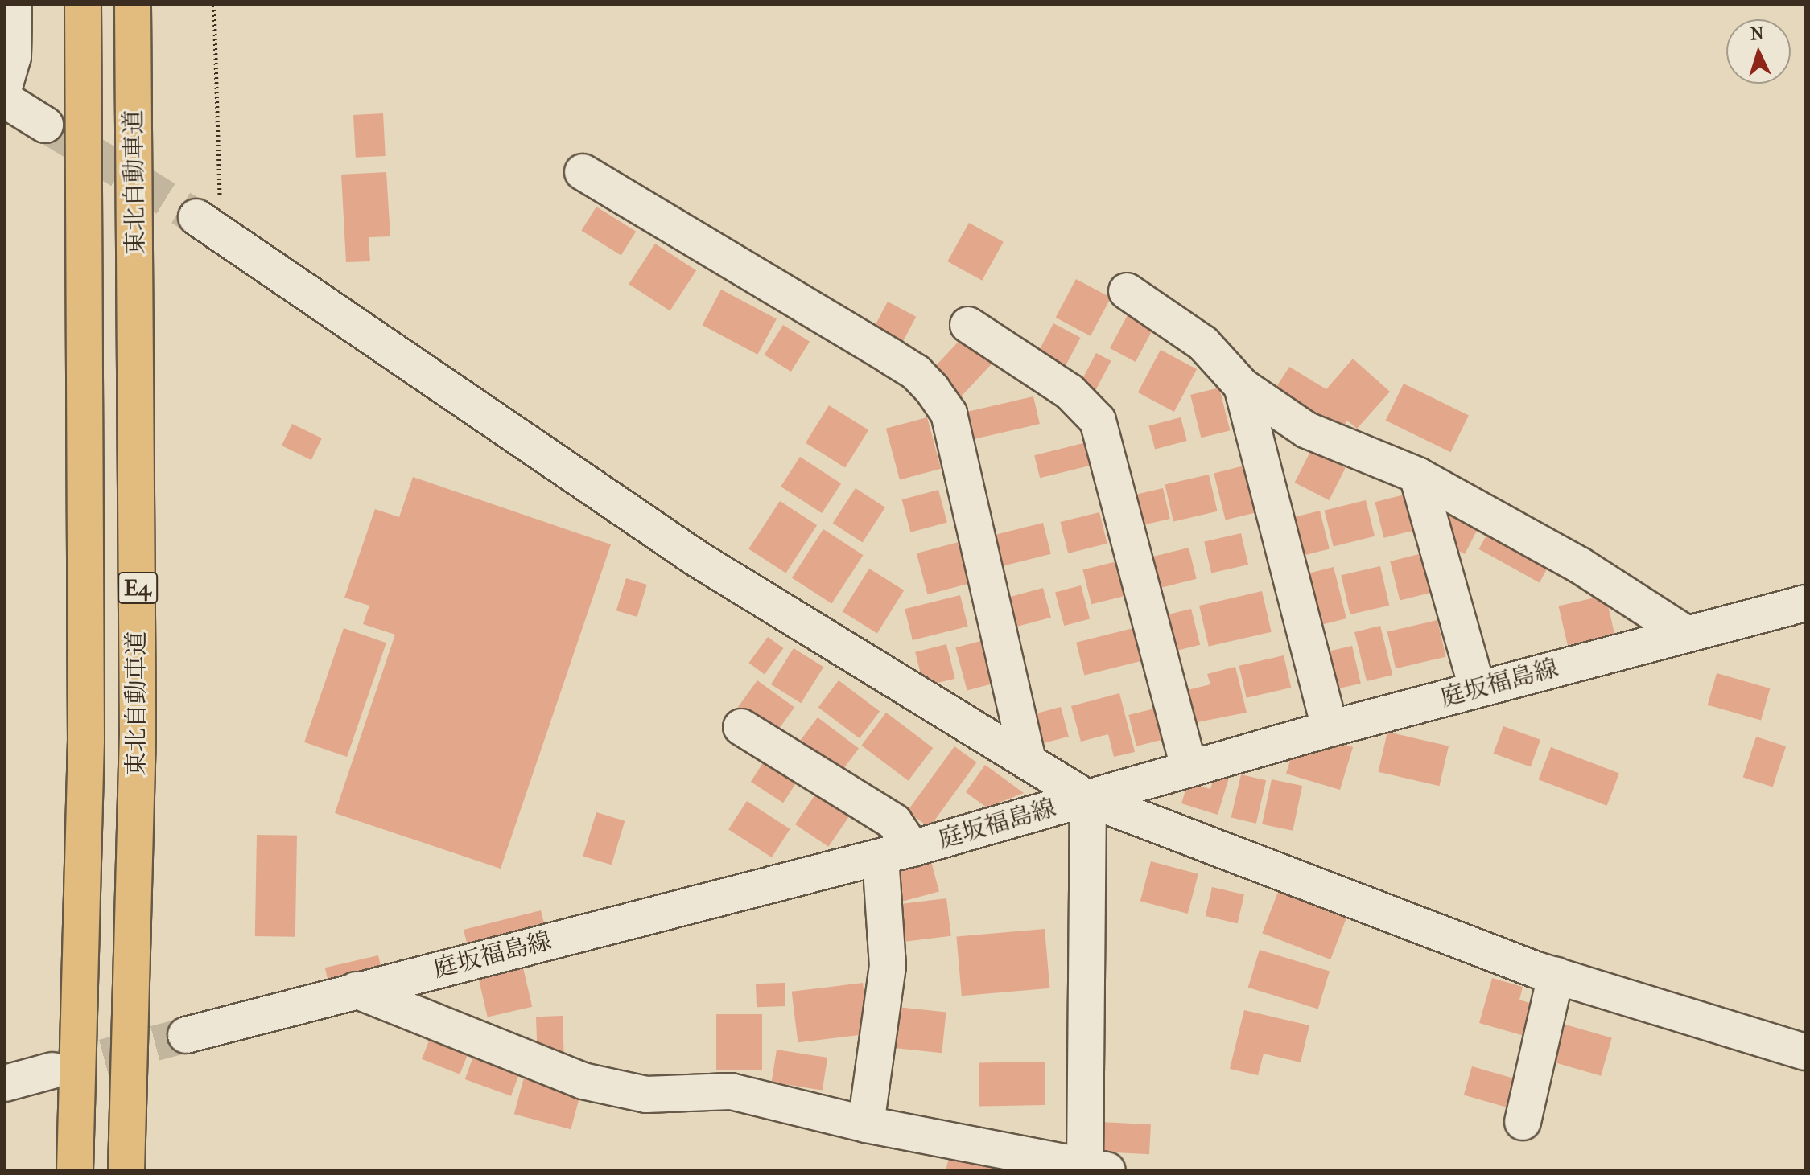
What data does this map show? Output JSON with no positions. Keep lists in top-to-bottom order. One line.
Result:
{"streets":{"highway":["東北自動車道","E4"],"street":["庭坂福島線"]},"north":"top"}
